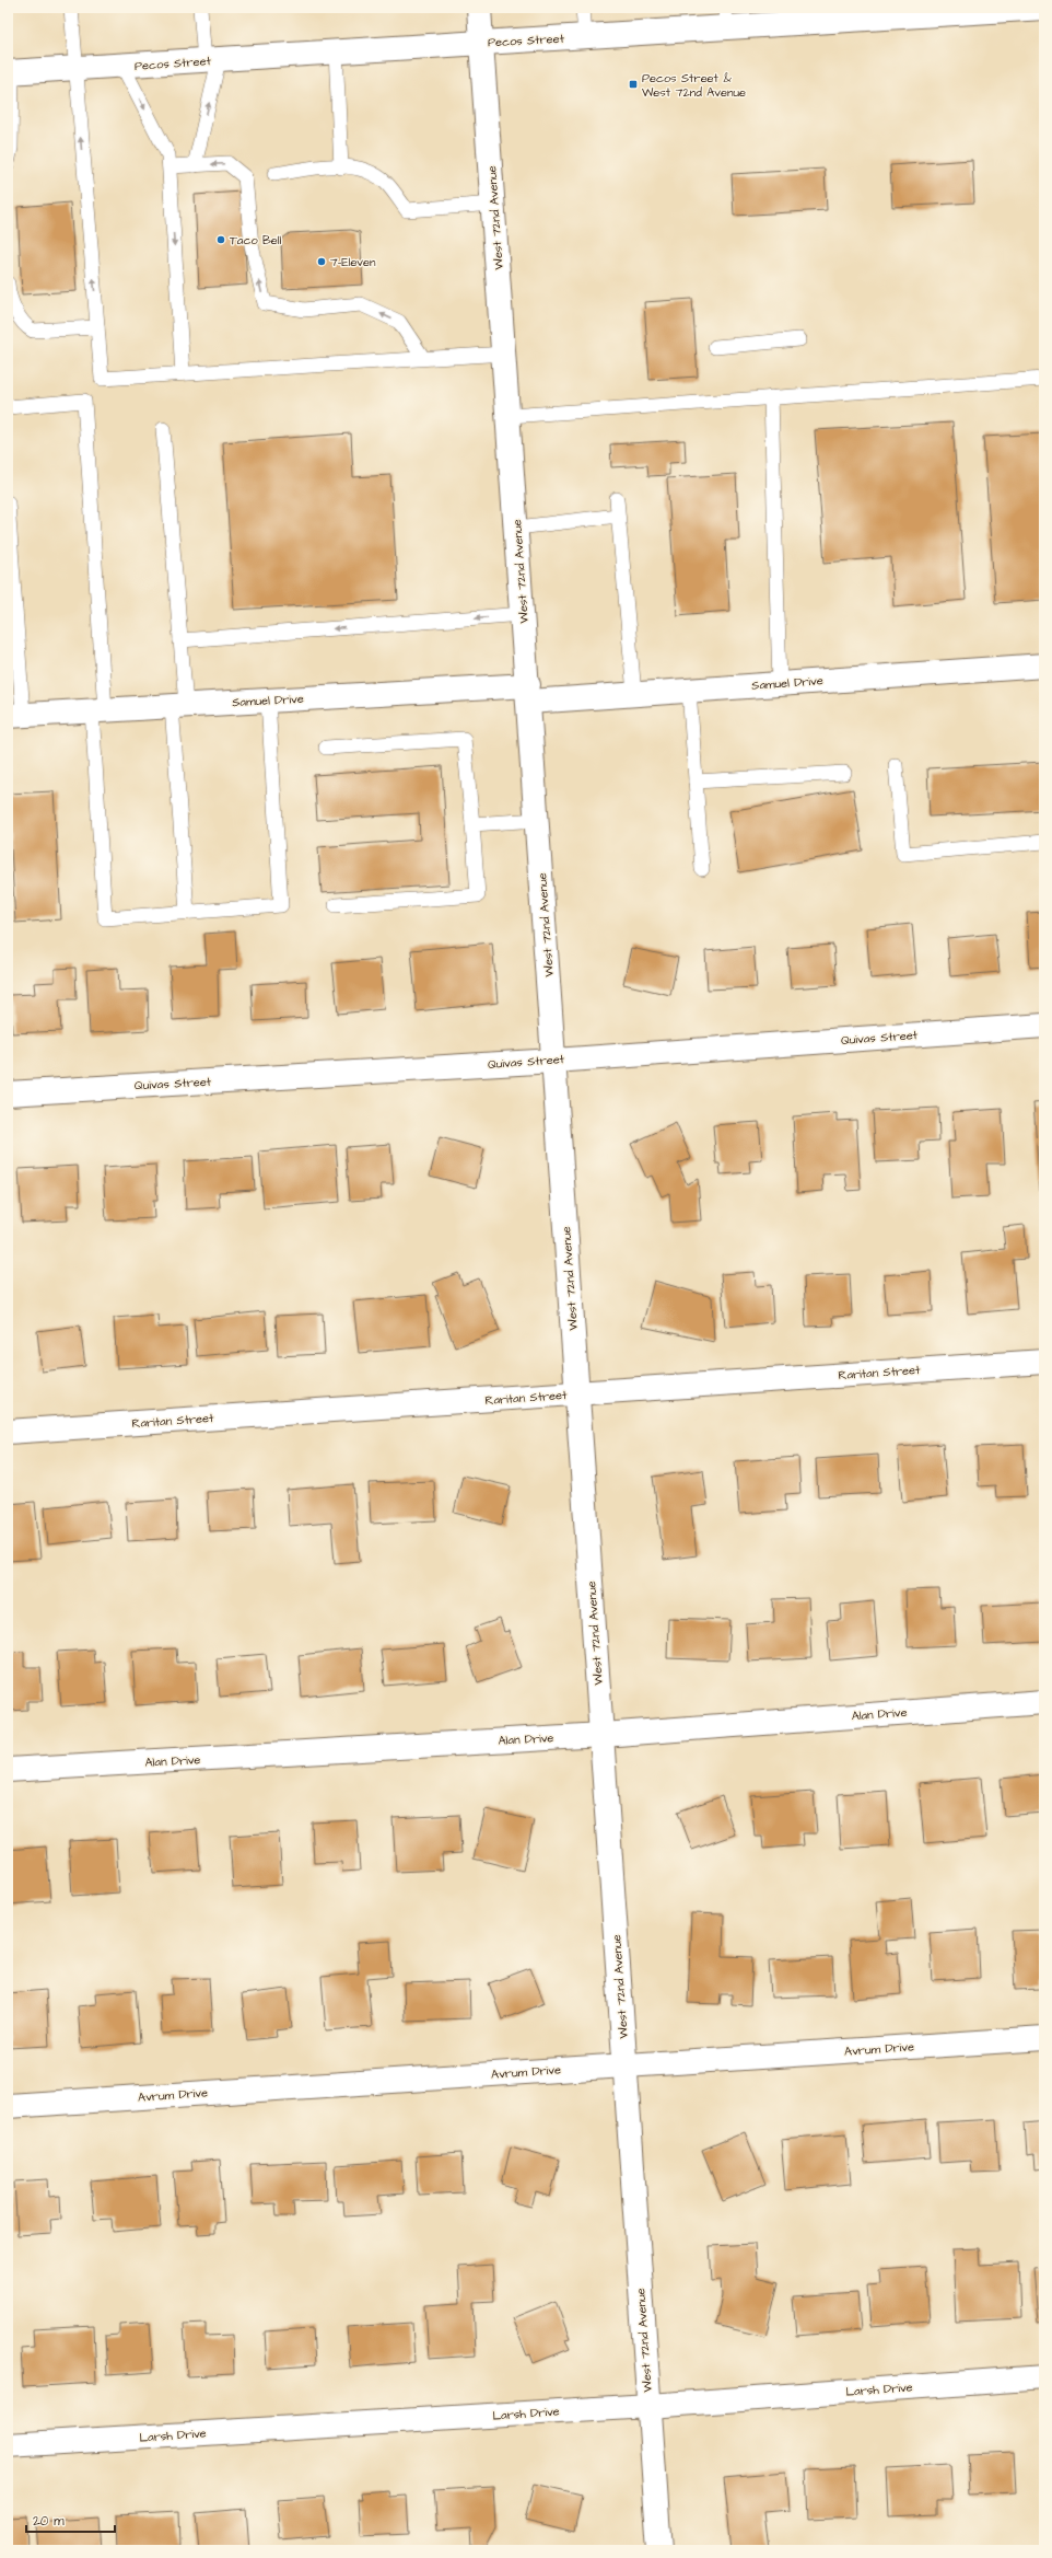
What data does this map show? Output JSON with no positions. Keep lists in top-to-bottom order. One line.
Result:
{"streets":{"street":["Pecos Street","West 72nd Avenue","Samuel Drive","Quivas Street","Raritan Street","Alan Drive","Avrum Drive","Larsh Drive"]},"crossings":[["Pecos Street","West 72nd Avenue"],["West 72nd Avenue","Samuel Drive"],["West 72nd Avenue","Quivas Street"],["West 72nd Avenue","Raritan Street"],["West 72nd Avenue","Alan Drive"],["West 72nd Avenue","Avrum Drive"],["West 72nd Avenue","Larsh Drive"]],"places":{"transit":["Pecos Street & West 72nd Avenue"],"other":["Taco Bell","7-Eleven"]},"scale_bar":"20 m"}
